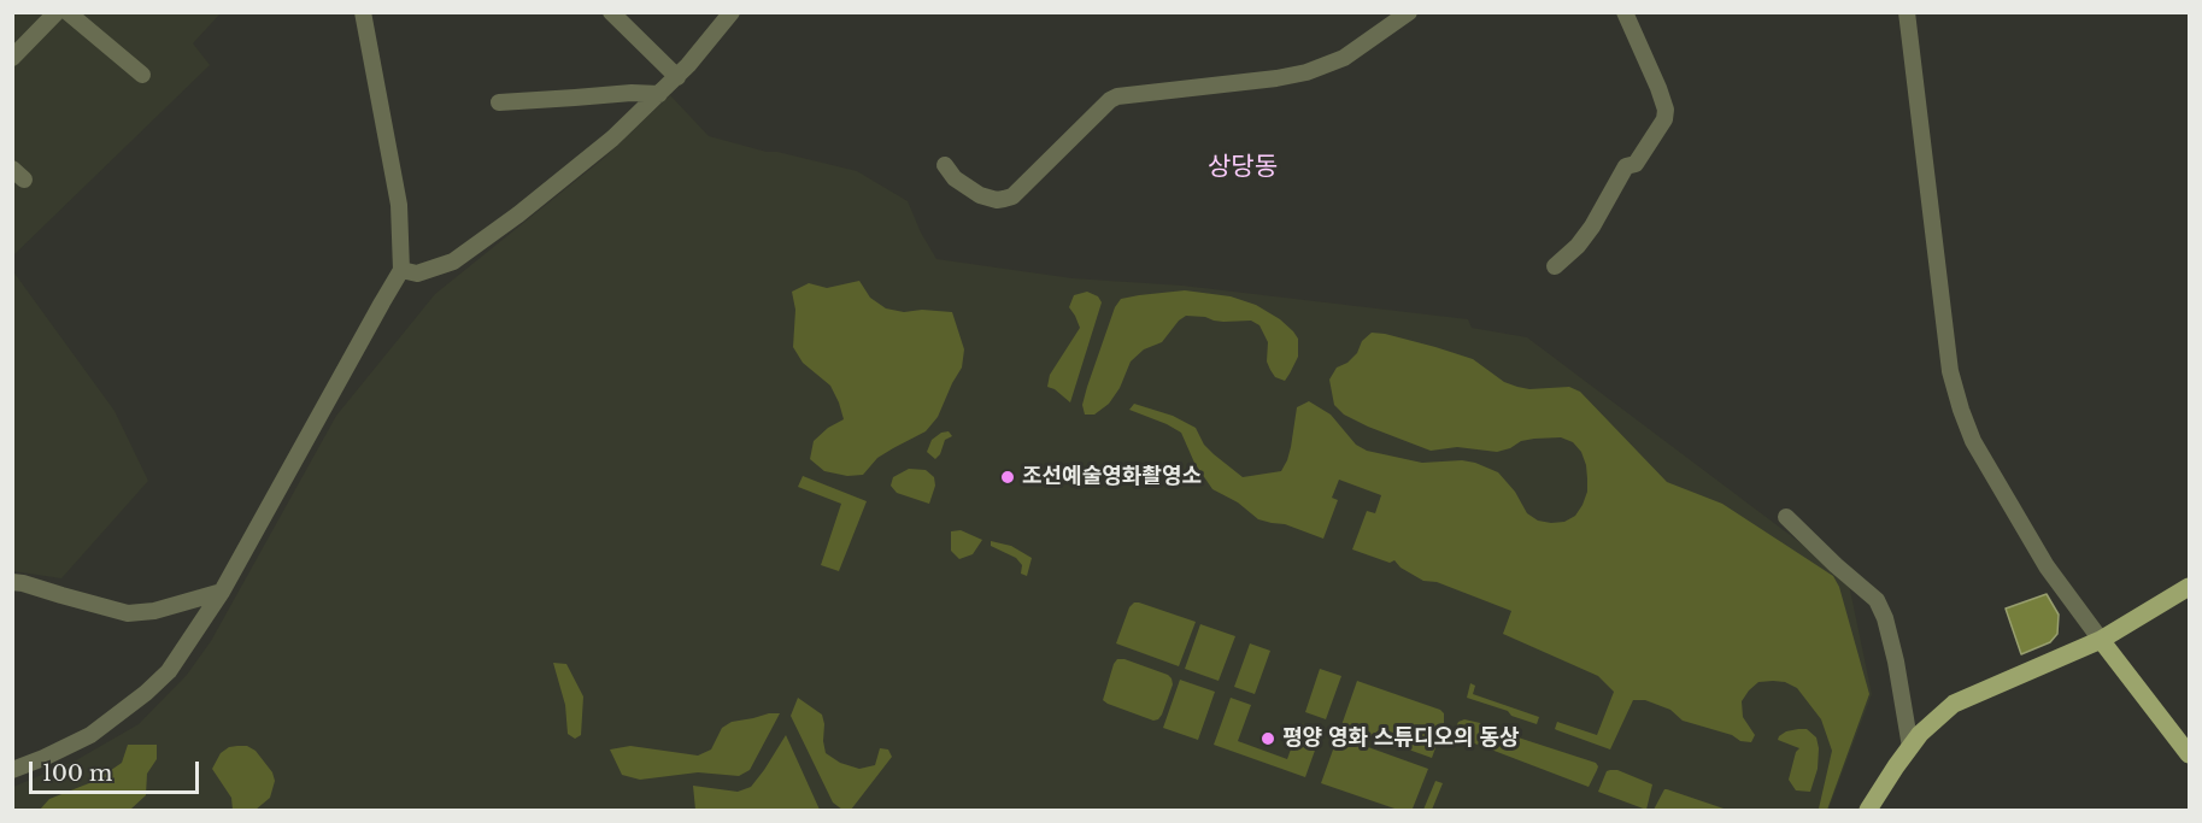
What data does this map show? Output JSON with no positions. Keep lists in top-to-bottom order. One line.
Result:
{"districts":["상당동"],"places":["조선예술영화촬영소","평양 영화 스튜디오의 동상"],"scale_bar":"100 m"}
